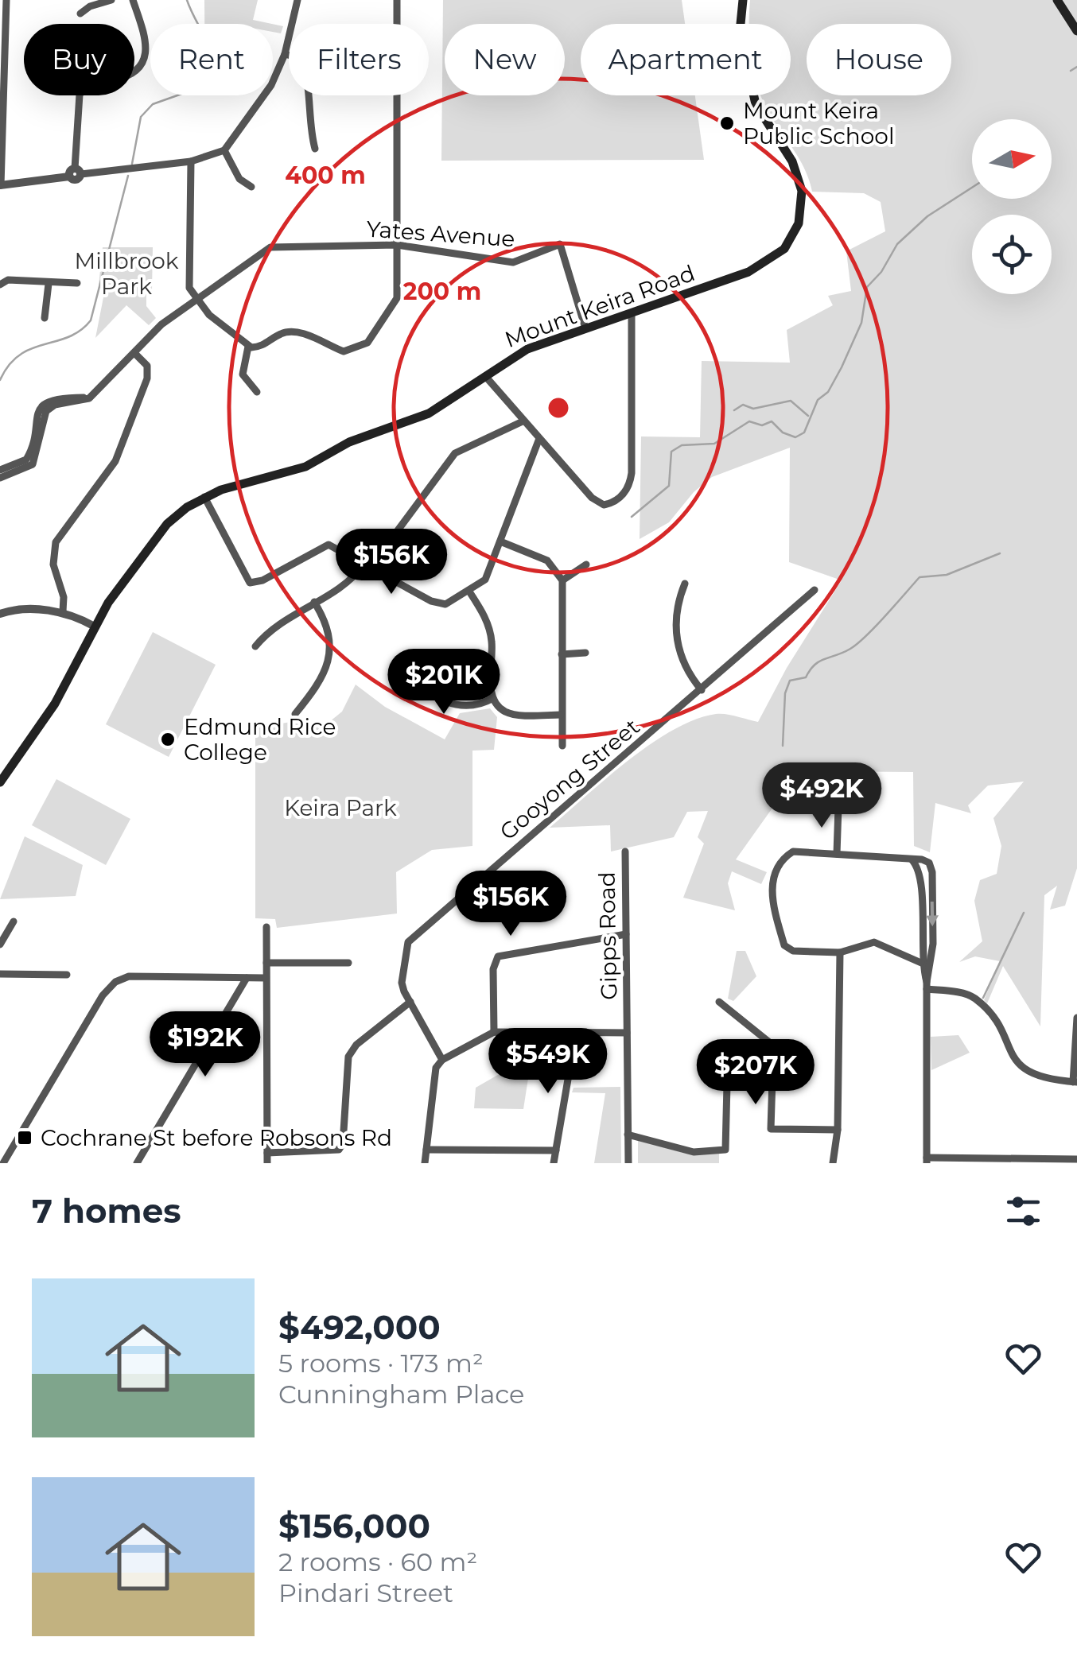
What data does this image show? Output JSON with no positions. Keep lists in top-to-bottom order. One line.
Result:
{"streets":{"main road":["Mount Keira Road"],"street":["Yates Avenue","Gooyong Street","Gipps Road"]},"crossings":[["Yates Avenue","Mount Keira Road"]],"parks":["Millbrook Park","Keira Park"],"places":{"other":["Mount Keira Public School","Edmund Rice College"],"transit":["Cochrane St before Robsons Rd"]},"north":"right","page":{"chip":["Buy","Rent","Filters","New","Apartment","House"],"price":["$156K","$201K","$492K","$156K","$192K","$549K","$207K"],"heading":"7 homes","list":[{"name":"$492,000","note":"5 rooms · 173 m² · Cunningham Place"},{"name":"$156,000","note":"2 rooms · 60 m² · Pindari Street"}]},"rings":["400 m","200 m"]}
